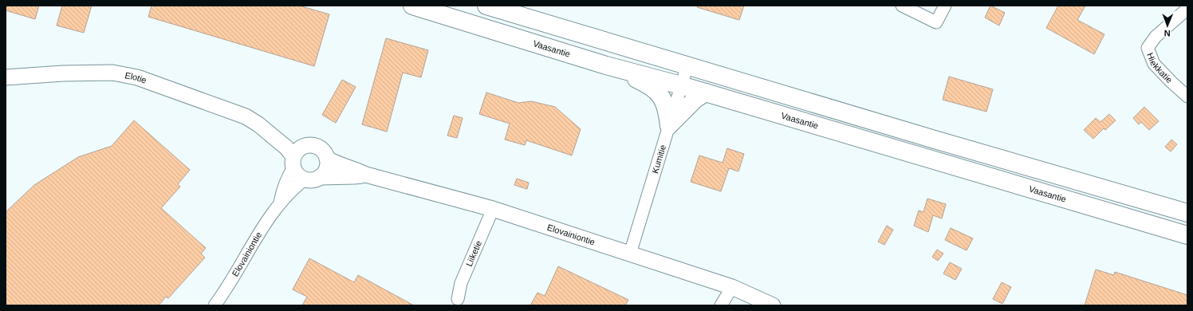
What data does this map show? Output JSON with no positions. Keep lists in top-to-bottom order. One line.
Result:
{"streets":{"highway":["Vaasantie"],"main road":["Elotie","Elovainiontie"],"street":["Hiekkatie","Kumitie","Liiketie"]},"crossings":[["Vaasantie","Kumitie"],["Elotie","Elovainiontie"],["Kumitie","Elovainiontie"],["Elovainiontie","Liiketie"]],"north":"bottom"}
